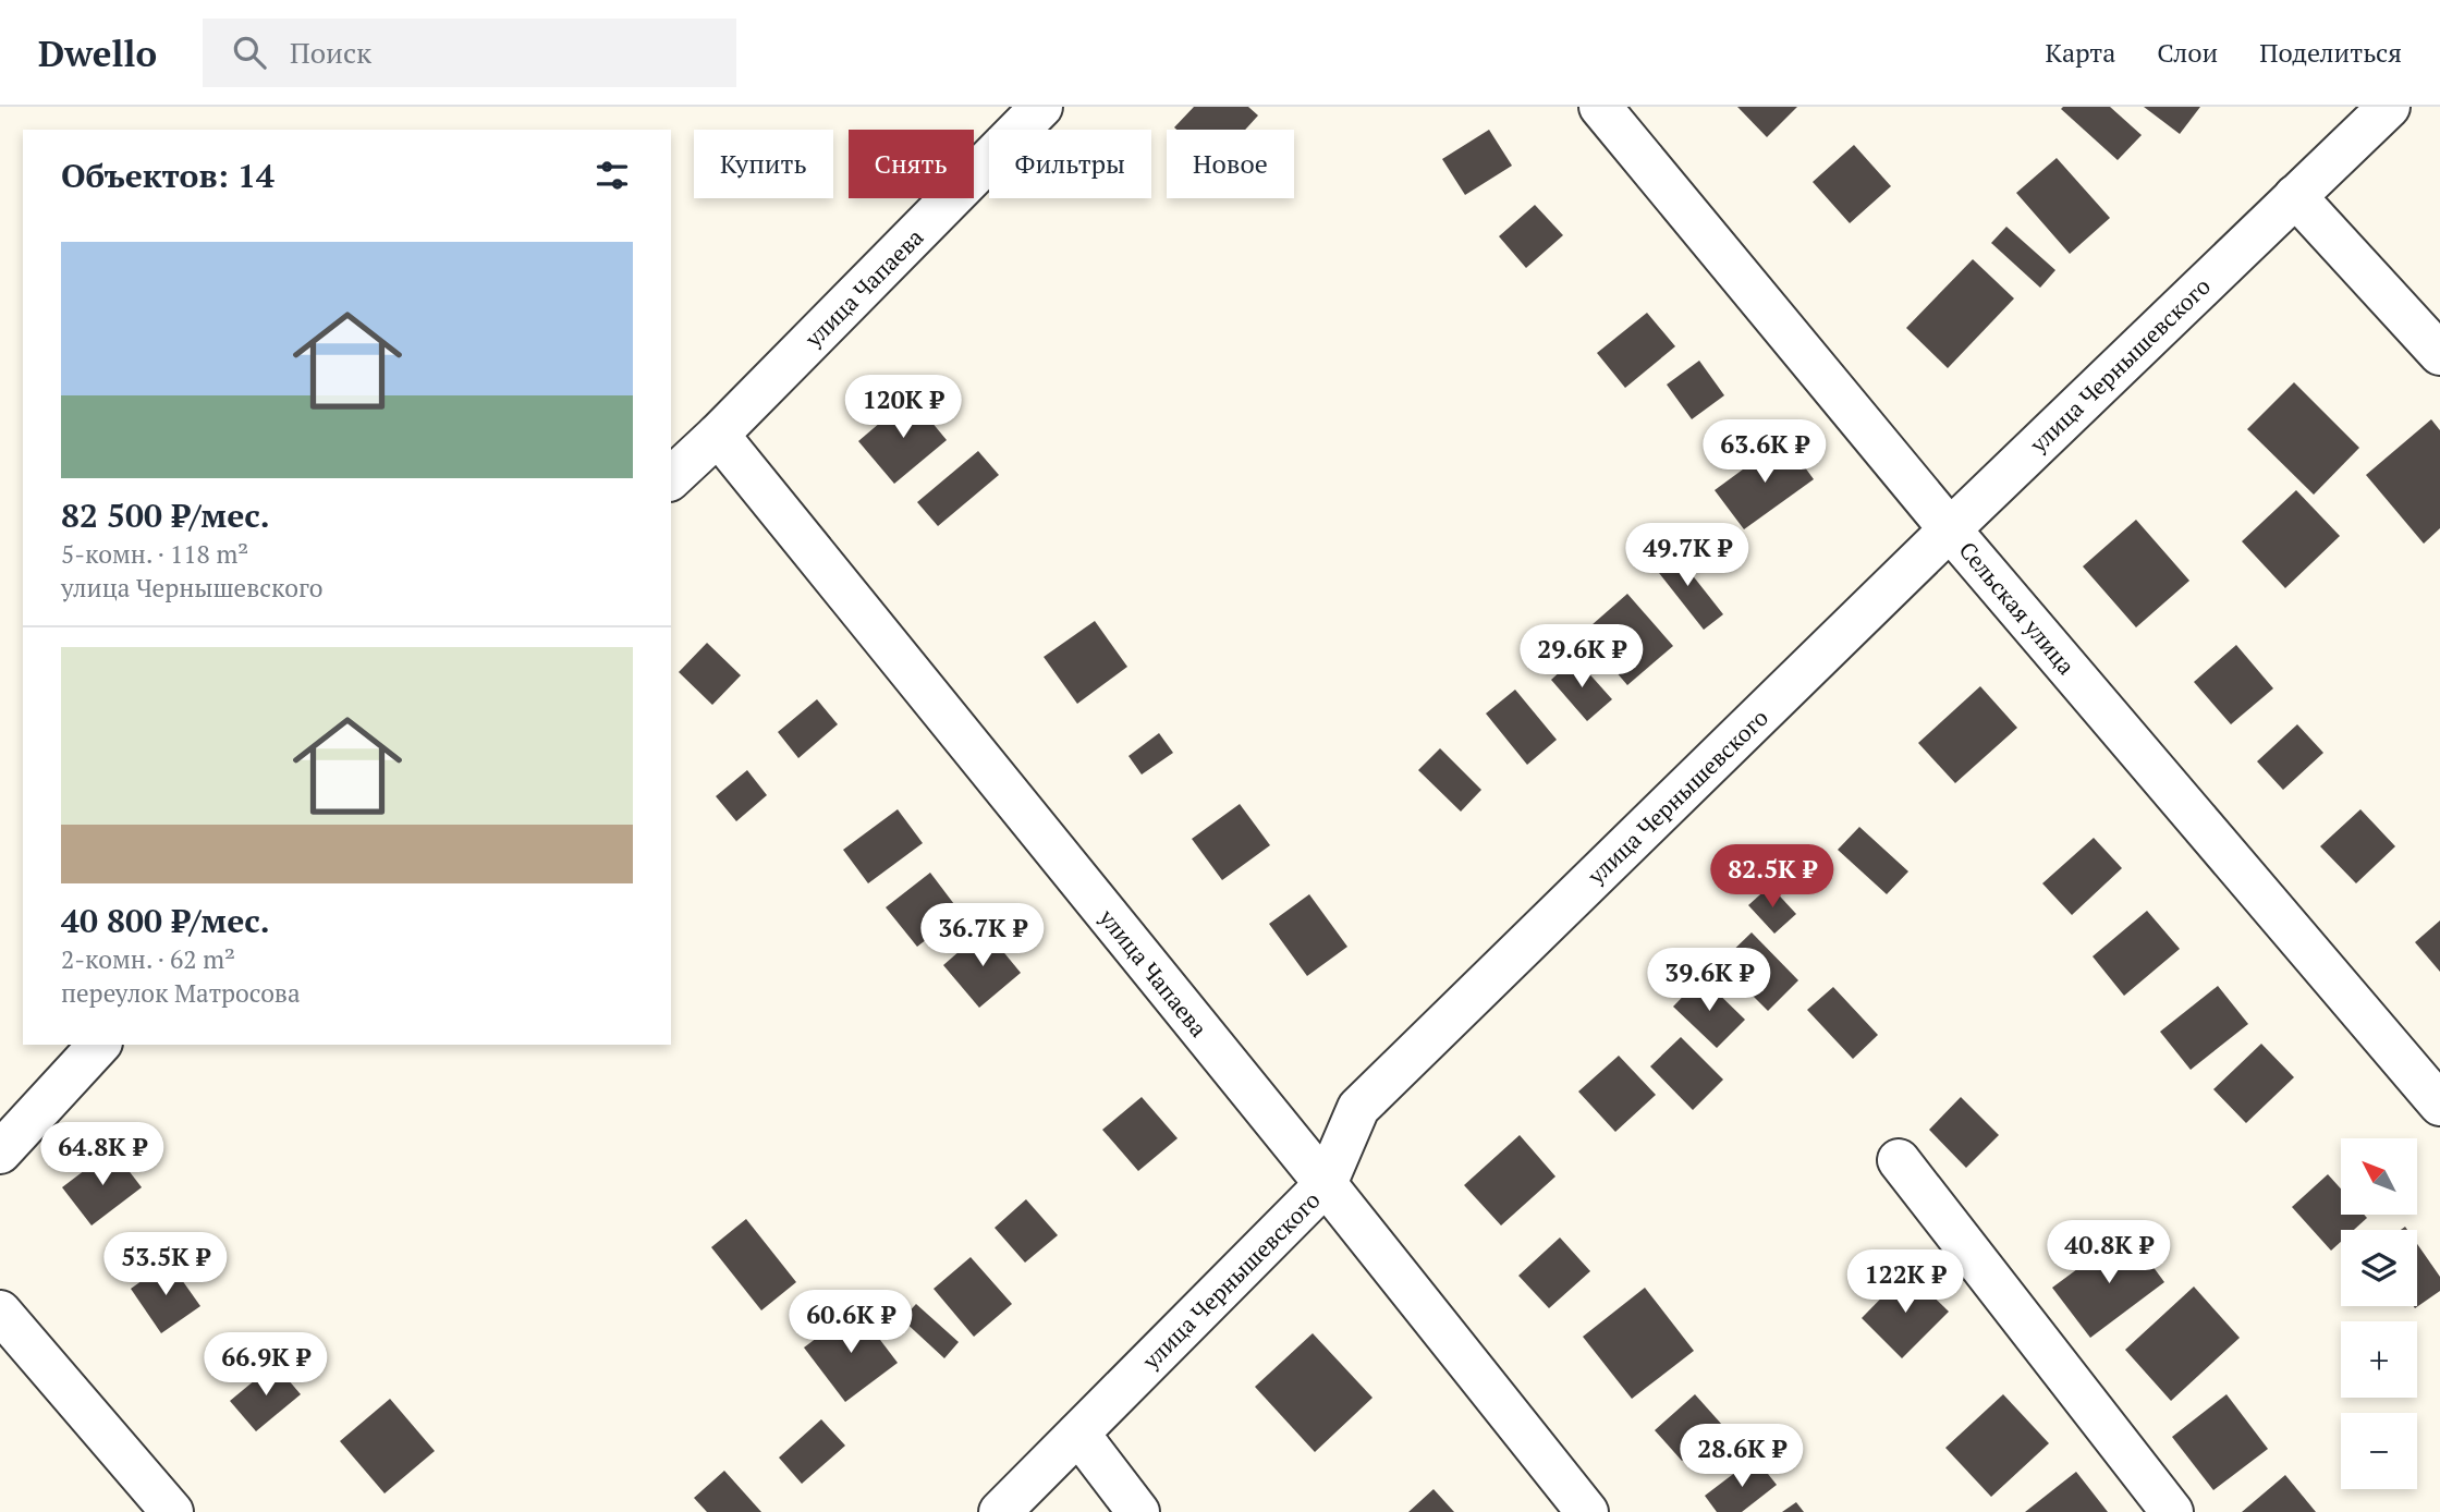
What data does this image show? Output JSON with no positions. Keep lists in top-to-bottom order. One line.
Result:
{"streets":{"street":["улица Чапаева","улица Чернышевского","Сельская улица"]},"crossings":[["улица Чапаева","улица Чернышевского"],["улица Чернышевского","Сельская улица"]],"north":"top left","page":{"header":"Dwello","search":"Поиск","nav":["Карта","Слои","Поделиться"],"chip":["Купить","Снять","Фильтры","Новое"],"heading":"Объектов: 14","list":[{"name":"82 500 ₽/мес.","note":"5-комн. · 118 m² · улица Чернышевского"},{"name":"40 800 ₽/мес.","note":"2-комн. · 62 m² · переулок Матросова"}],"price":["120K ₽","63.6K ₽","49.7K ₽","29.6K ₽","82.5K ₽","36.7K ₽","39.6K ₽","64.8K ₽","40.8K ₽","53.5K ₽","122K ₽","60.6K ₽","66.9K ₽","28.6K ₽"],"map_buttons":["+","−"]}}
